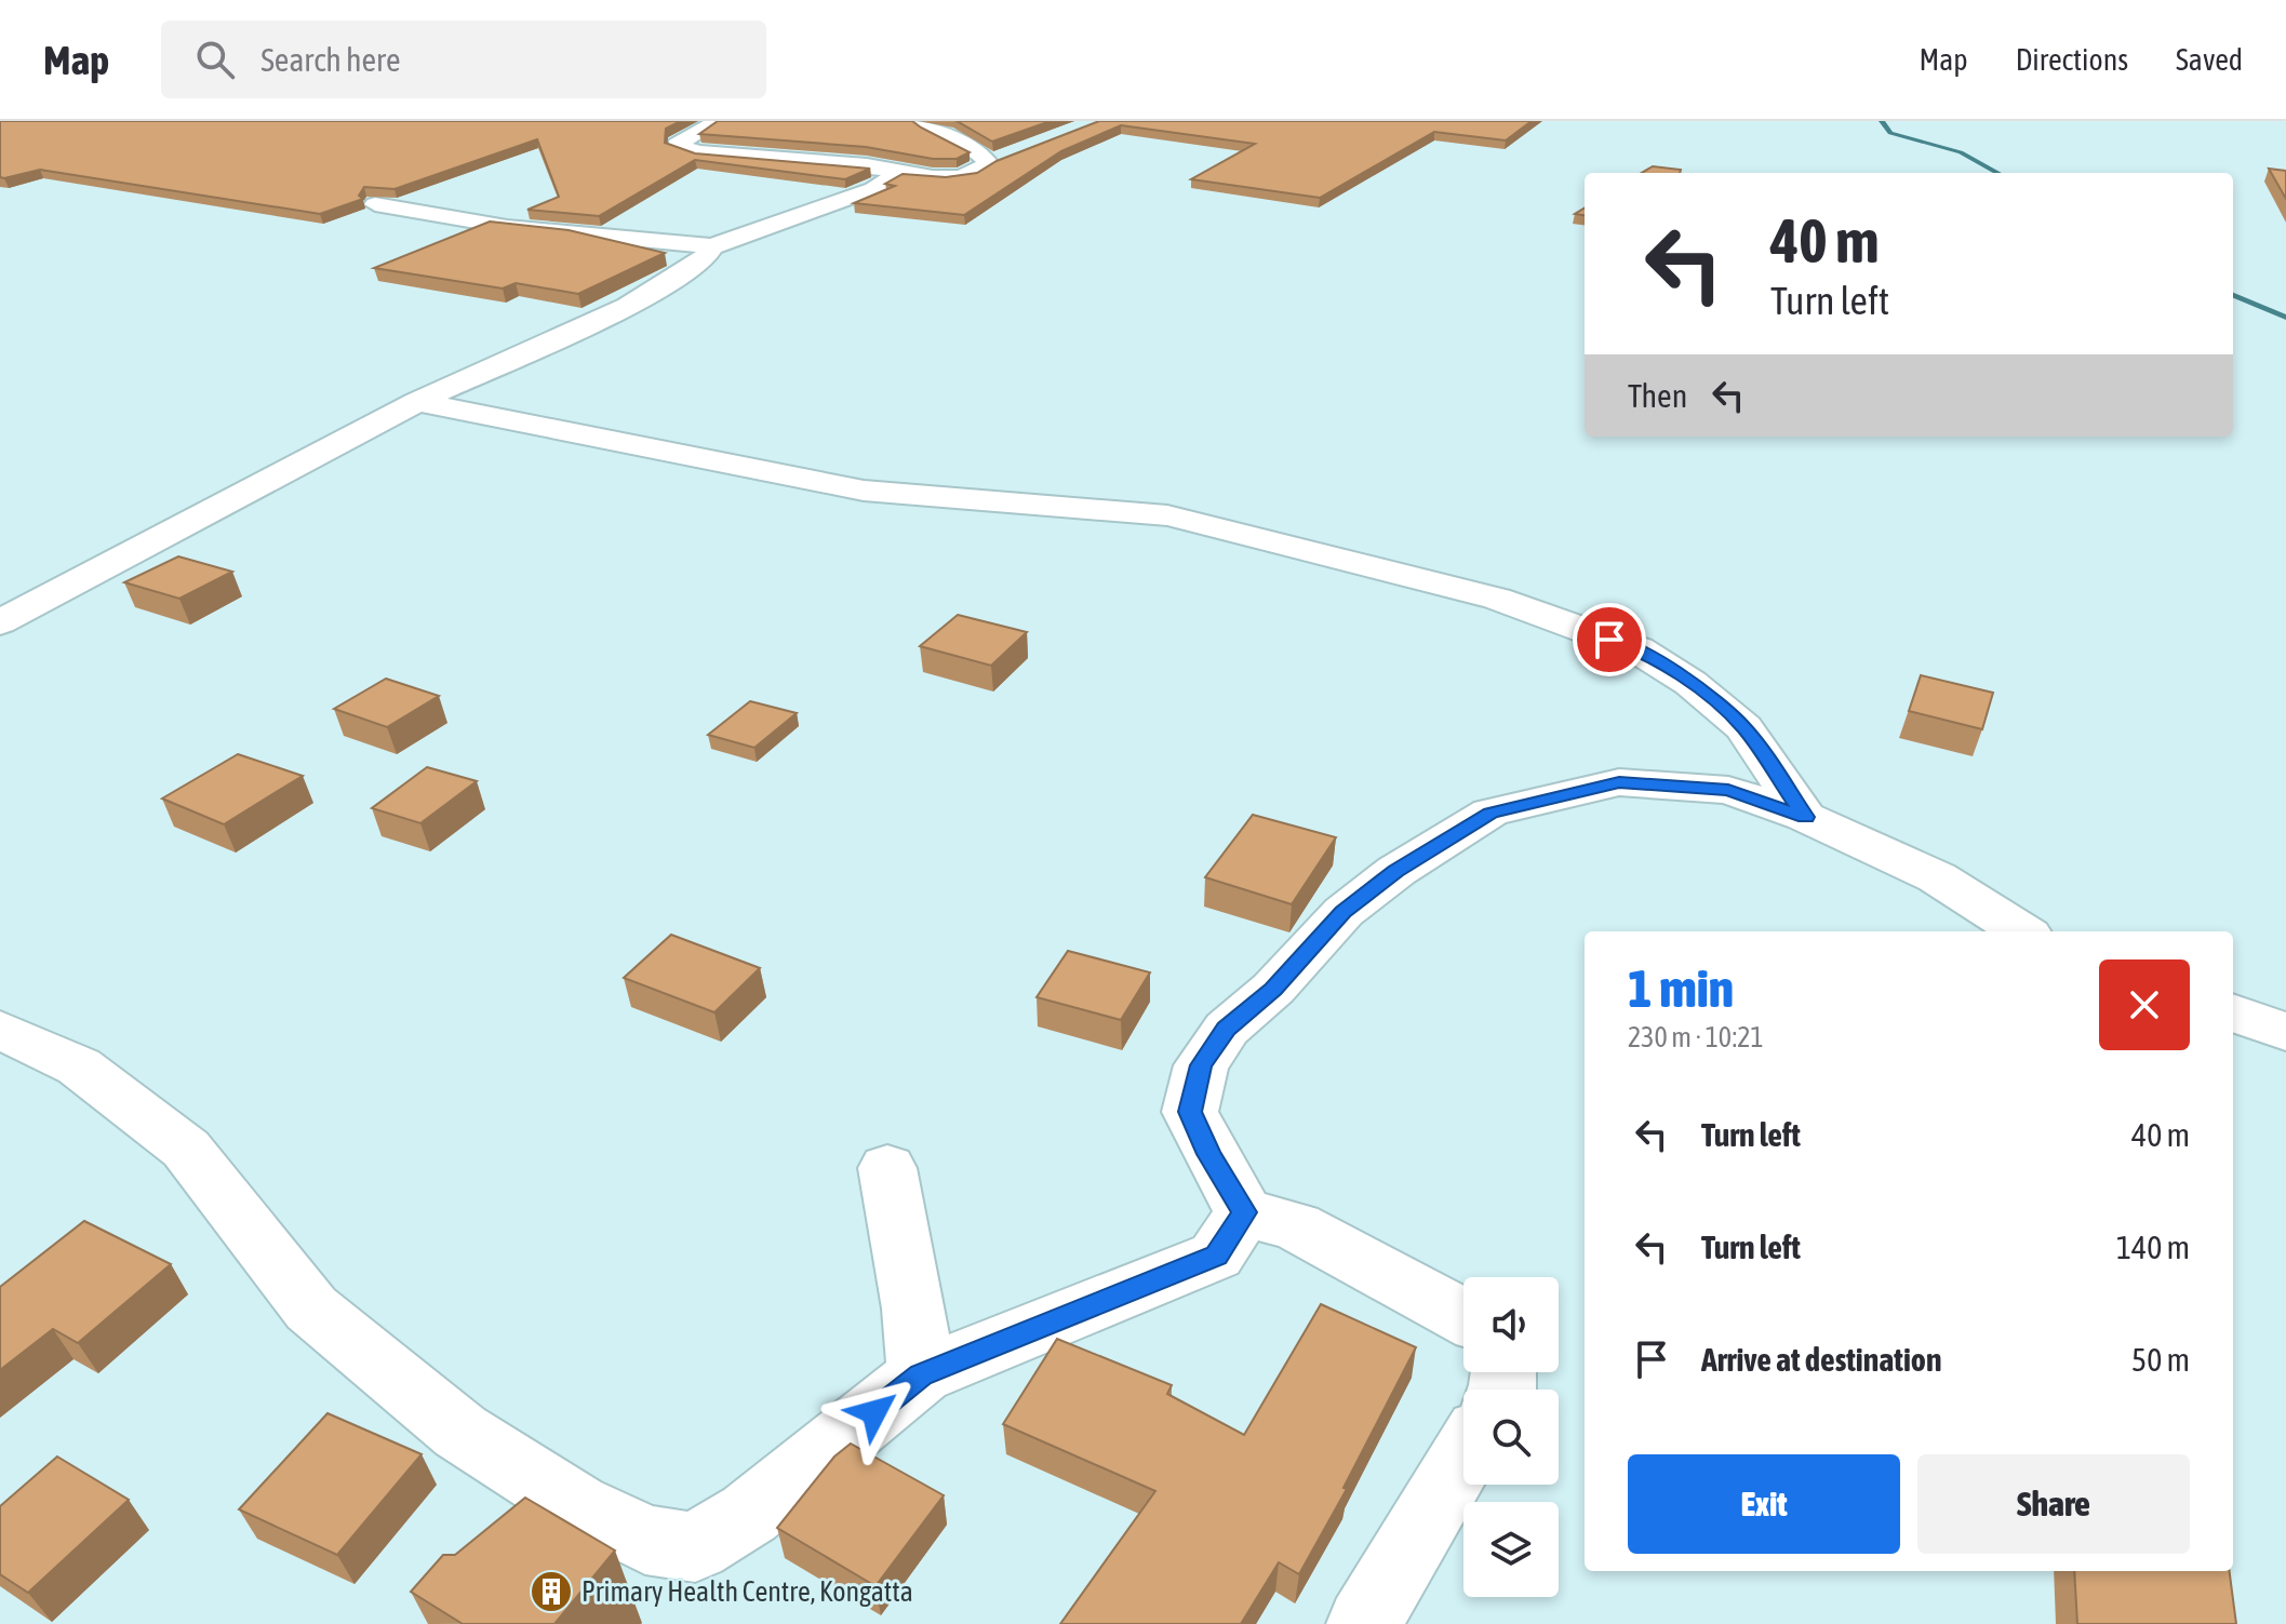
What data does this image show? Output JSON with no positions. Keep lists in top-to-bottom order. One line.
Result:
{"places":{"building":["Primary Health Centre, Kongatta"]},"page":{"header":"Map","search":"Search here","nav":["Map","Directions","Saved"],"turn":["40 m","Turn left"],"then":"Then","heading":["1 min","230 m · 10:21"],"list":[{"name":"Turn left","value":"40 m"},{"name":"Turn left","value":"140 m"},{"name":"Arrive at destination","value":"50 m"}],"buttons":["Exit","Share"]}}
